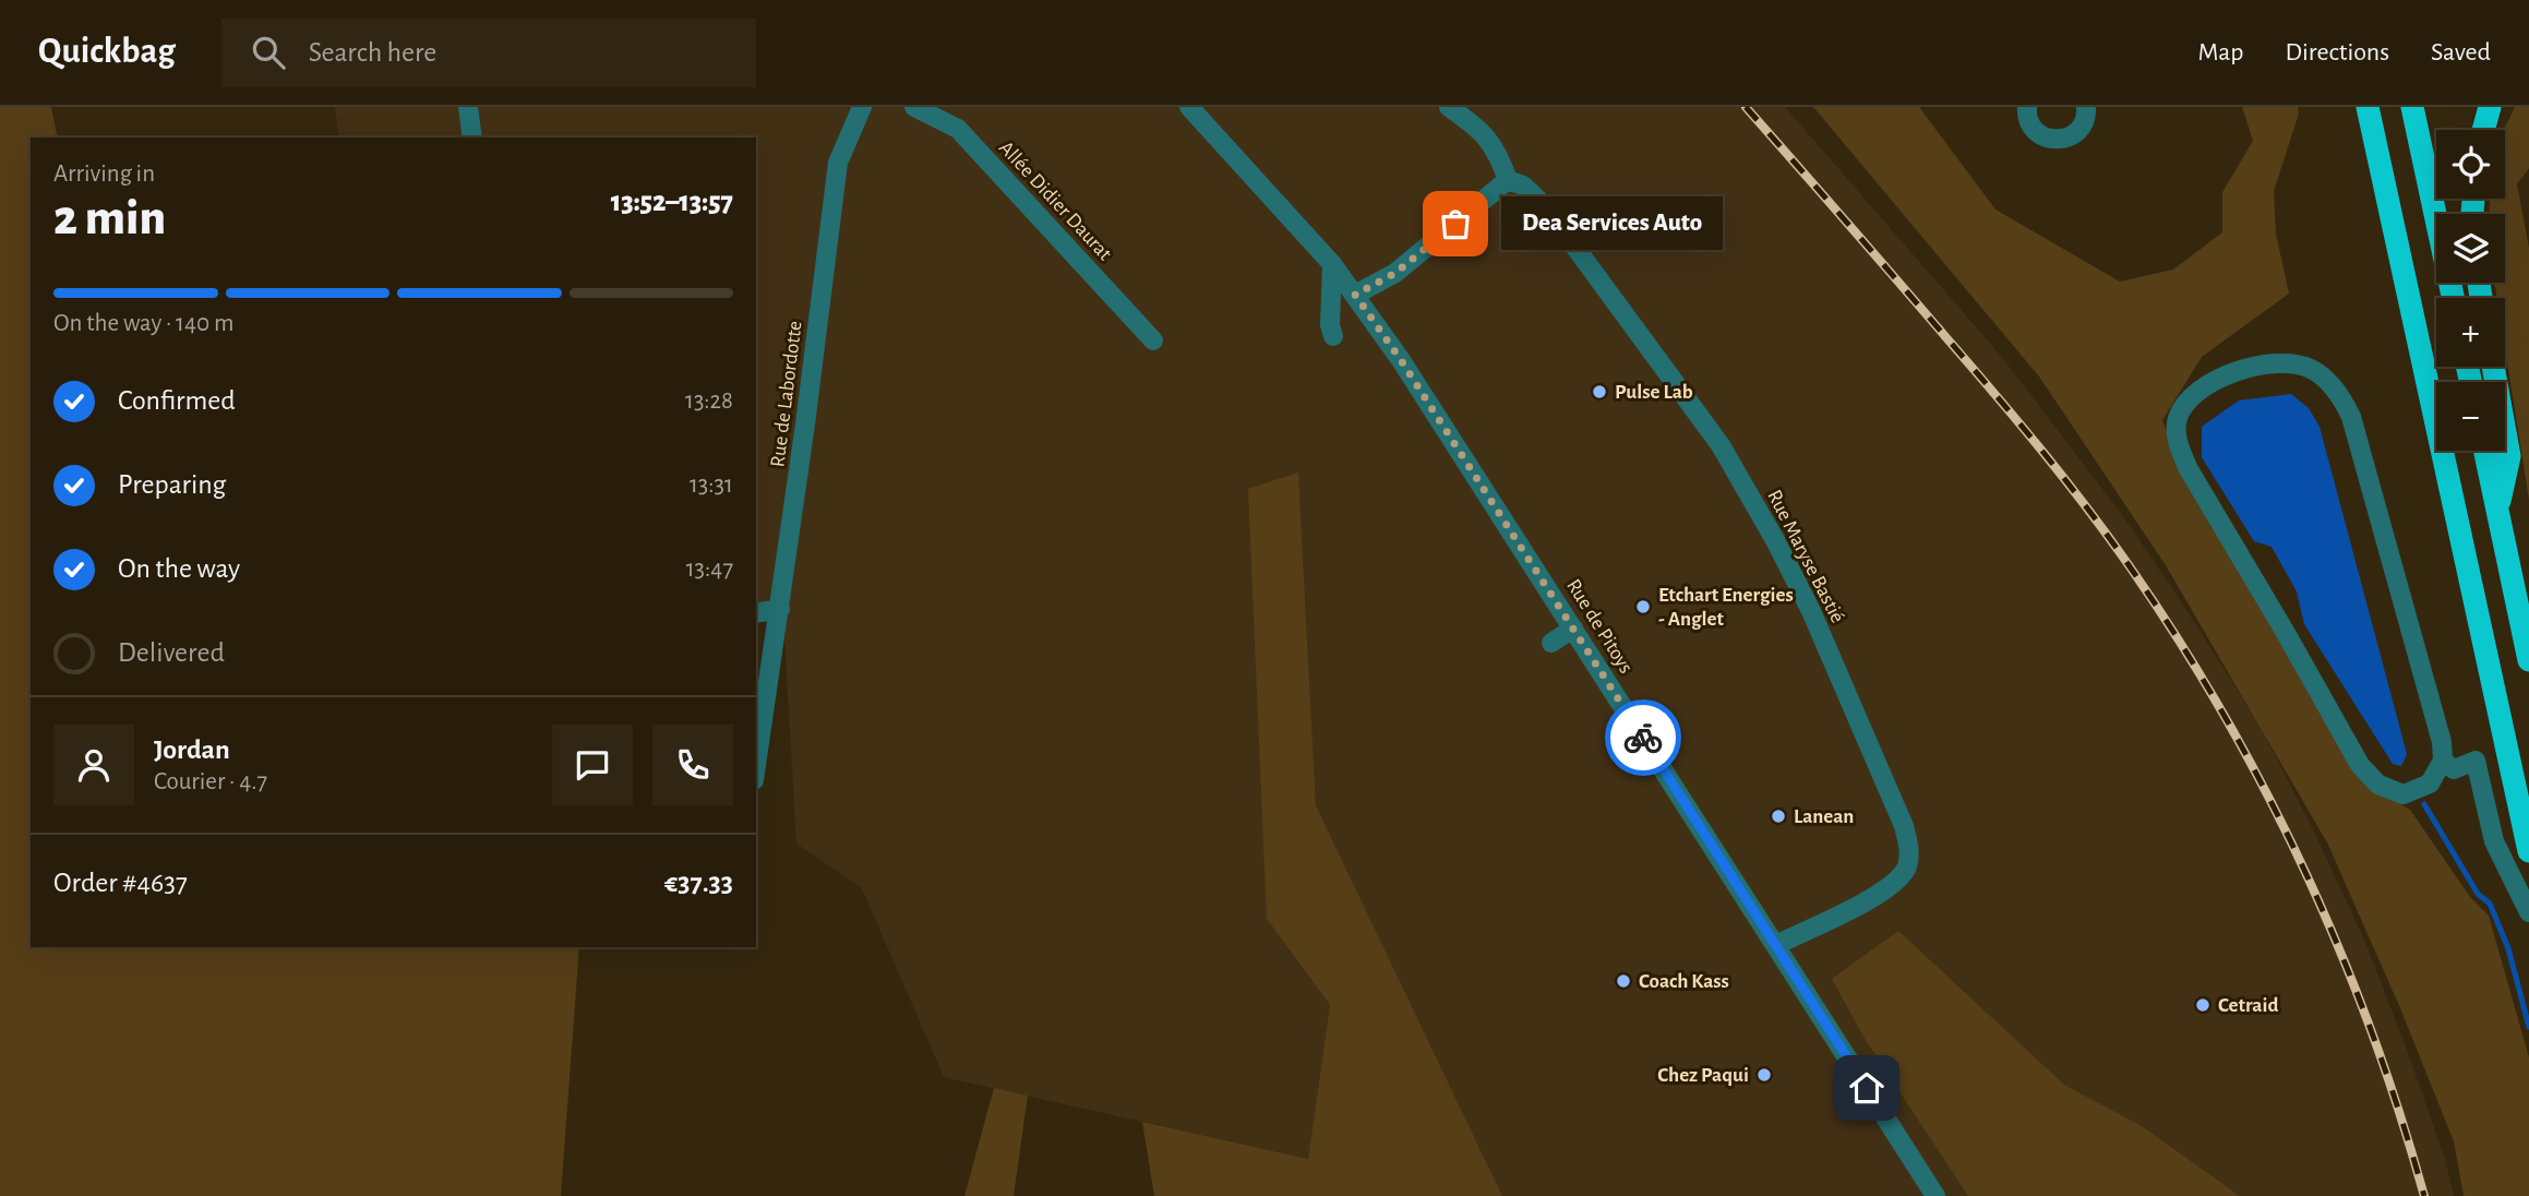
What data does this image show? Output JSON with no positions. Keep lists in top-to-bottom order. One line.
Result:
{"streets":{"street":["Allée Didier Daurat","Rue de Labordotte","Rue Maryse Bastié","Rue de Pitoys"]},"crossings":[["Rue Maryse Bastié","Rue de Pitoys"]],"places":["Dea Services Auto","Pulse Lab","Etchart Energies - Anglet","Lanean","Coach Kass","Cetraid","Chez Paqui"],"page":{"header":"Quickbag","search":"Search here","nav":["Map","Directions","Saved"],"map_buttons":["+","−"],"heading":["2 min","Arriving in","13:52–13:57"],"panel":["Jordan","Courier · 4.7","Order #4637","€37.33"],"bubble":"Dea Services Auto","bar":"On the way · 140 m","list":[["Confirmed","13:28"],["Preparing","13:31"],["On the way","13:47"],"Delivered"]}}
